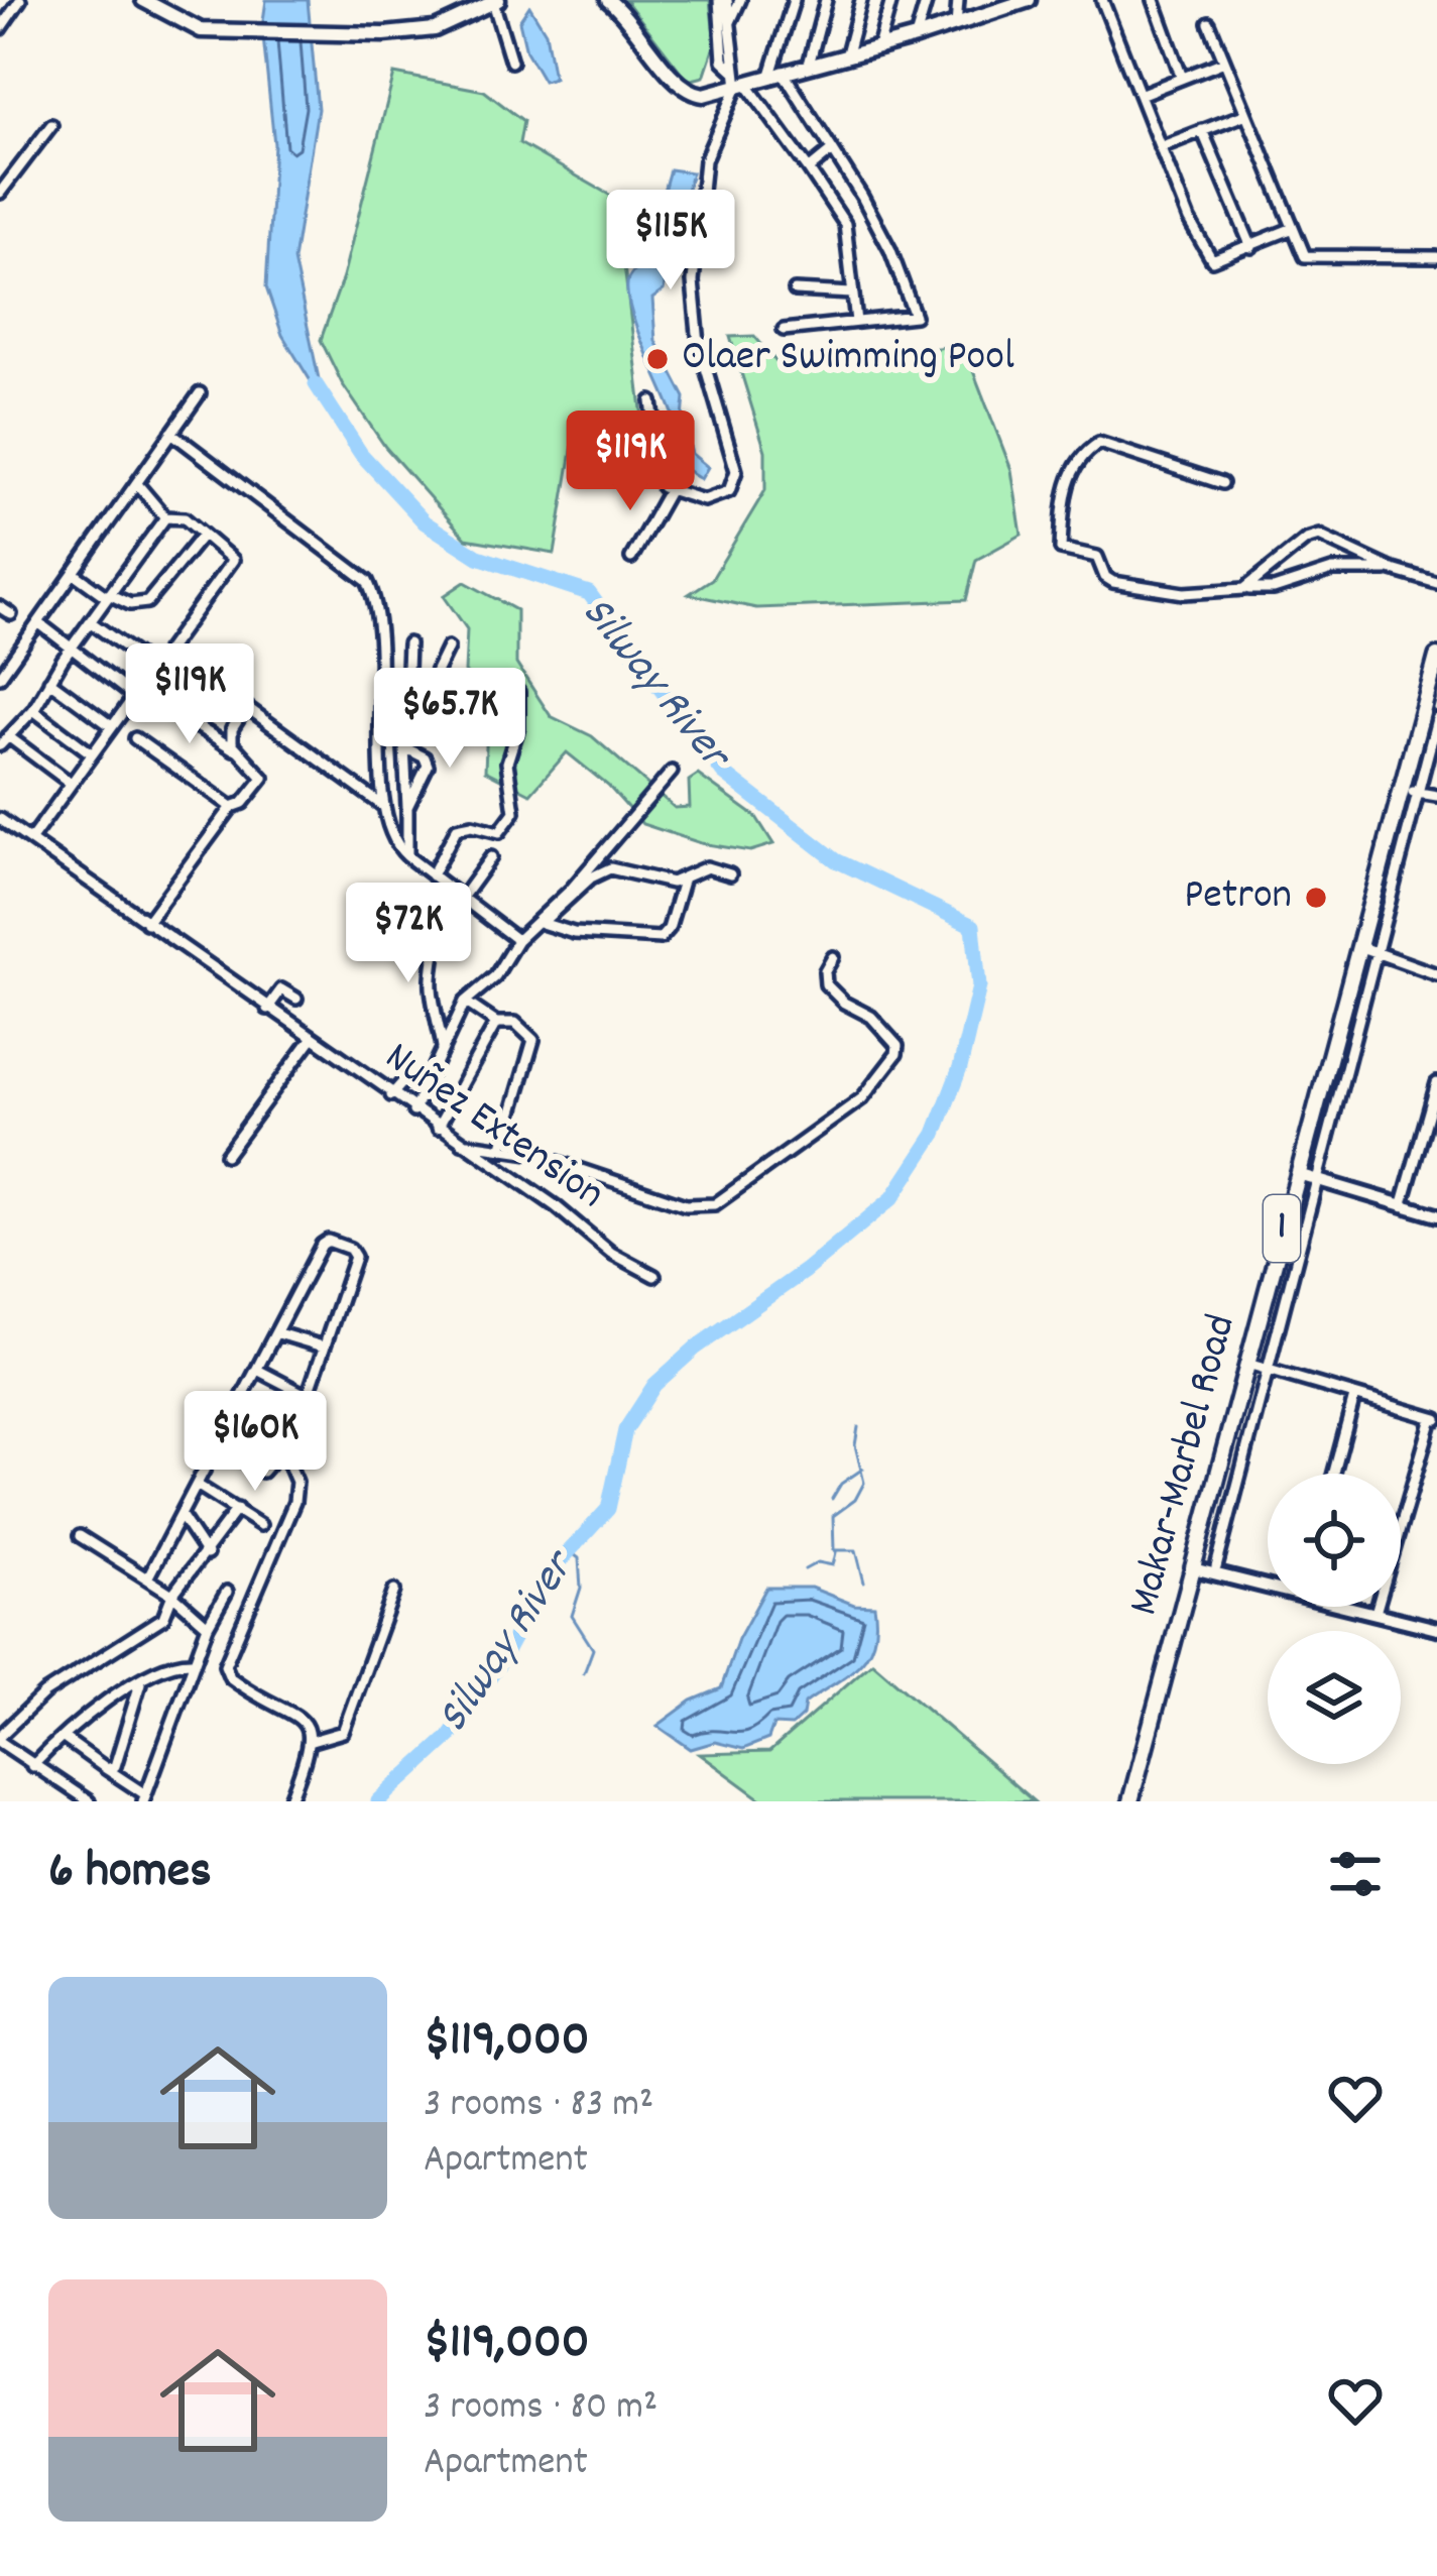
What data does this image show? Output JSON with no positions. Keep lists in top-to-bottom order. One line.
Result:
{"streets":{"main road":["1","Makar-Marbel Road"],"street":["Nuñez Extension"]},"water":["Silway River"],"places":["Olaer Swimming Pool","Petron"],"page":{"price":["$115K","$119K","$119K","$65.7K","$72K","$160K"],"heading":"6 homes","list":[{"name":"$119,000","note":"3 rooms · 83 m² · Apartment"},{"name":"$119,000","note":"3 rooms · 80 m² · Apartment"}]}}
